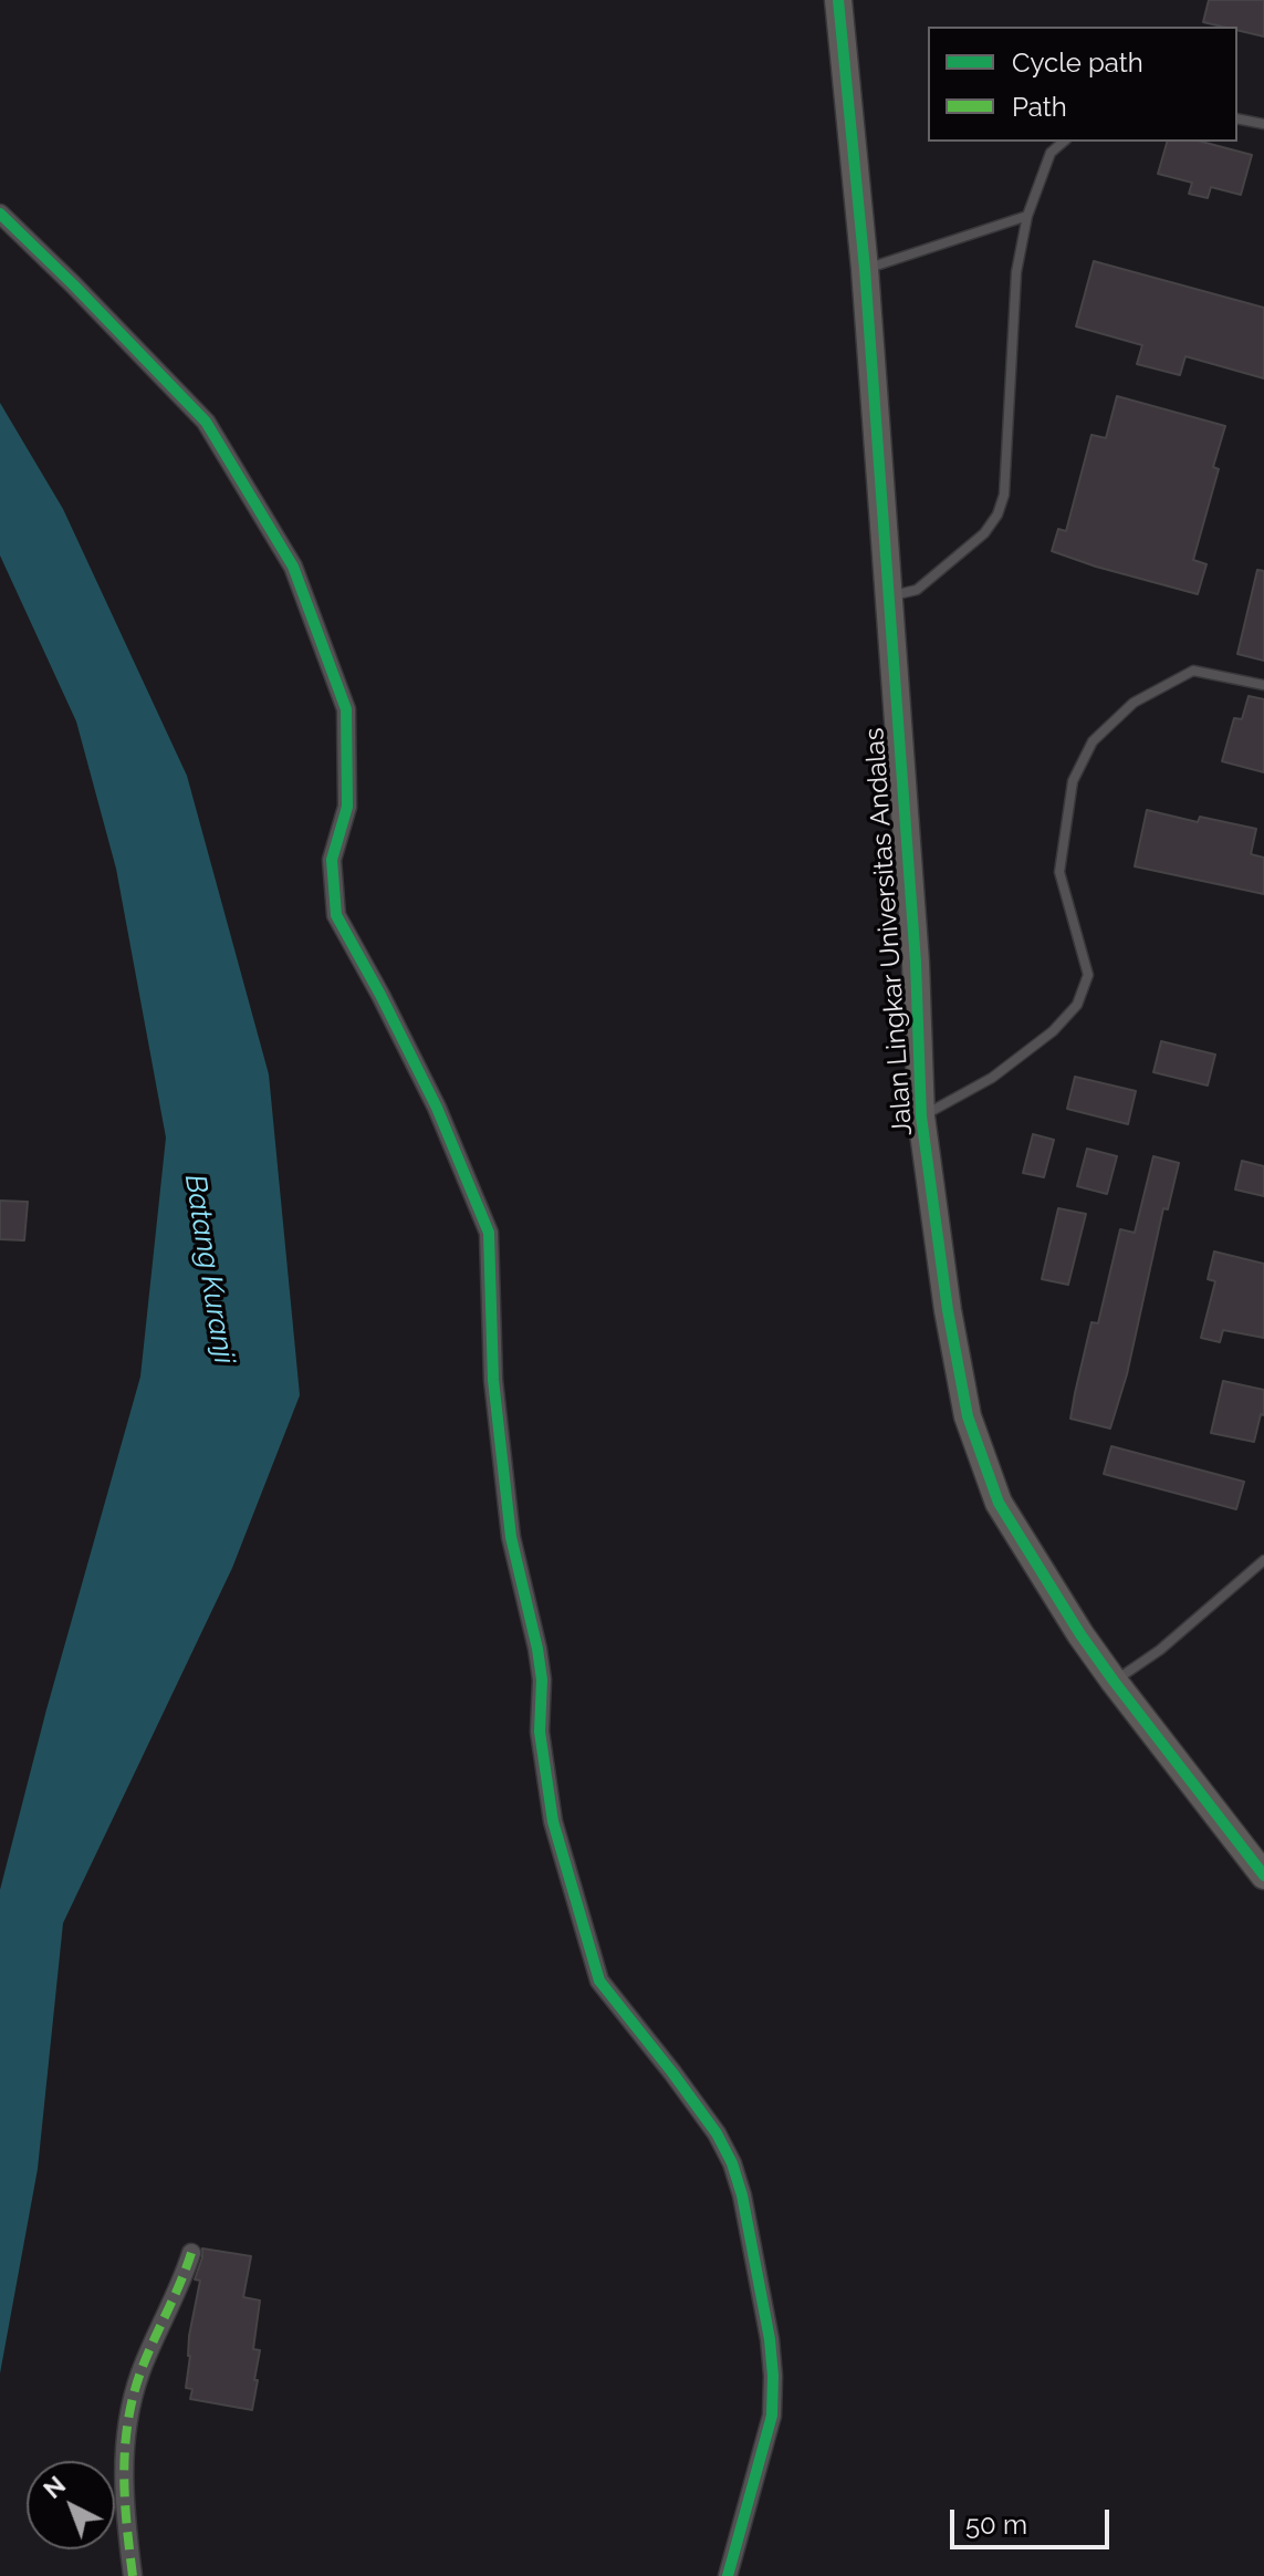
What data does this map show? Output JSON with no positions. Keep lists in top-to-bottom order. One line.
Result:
{"streets":{"street":["Jalan Lingkar Universitas Andalas"]},"water":["Batang Kuranji"],"legend":["Cycle path","Path"],"scale_bar":"50 m","north":"top left"}
